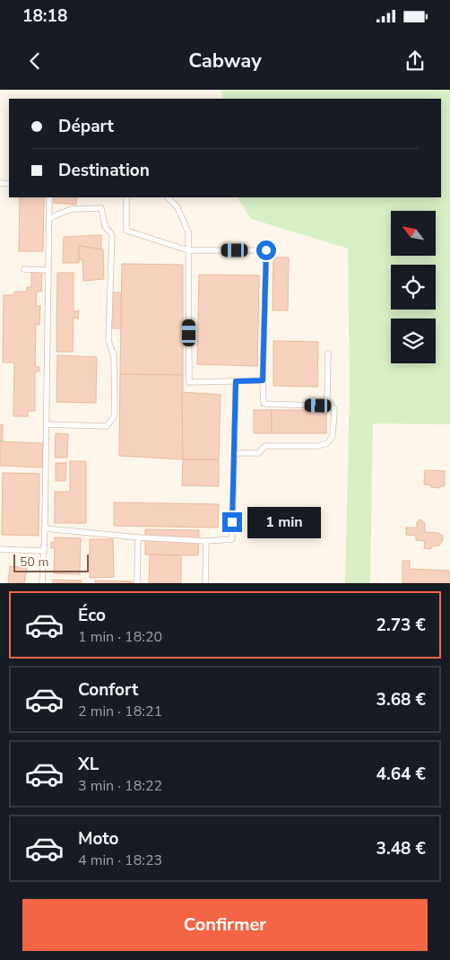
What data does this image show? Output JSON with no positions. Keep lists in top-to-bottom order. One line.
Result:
{"scale_bar":"50 m","north":"top left","page":{"status":"18:18","header":"Cabway","banner":["Départ","Destination"],"bubble":"1 min","scale":"50 m","list":[{"name":"Éco","note":"1 min · 18:20","value":"2.73 €"},{"name":"Confort","note":"2 min · 18:21","value":"3.68 €"},{"name":"XL","note":"3 min · 18:22","value":"4.64 €"},{"name":"Moto","note":"4 min · 18:23","value":"3.48 €"}],"buttons":"Confirmer"}}
